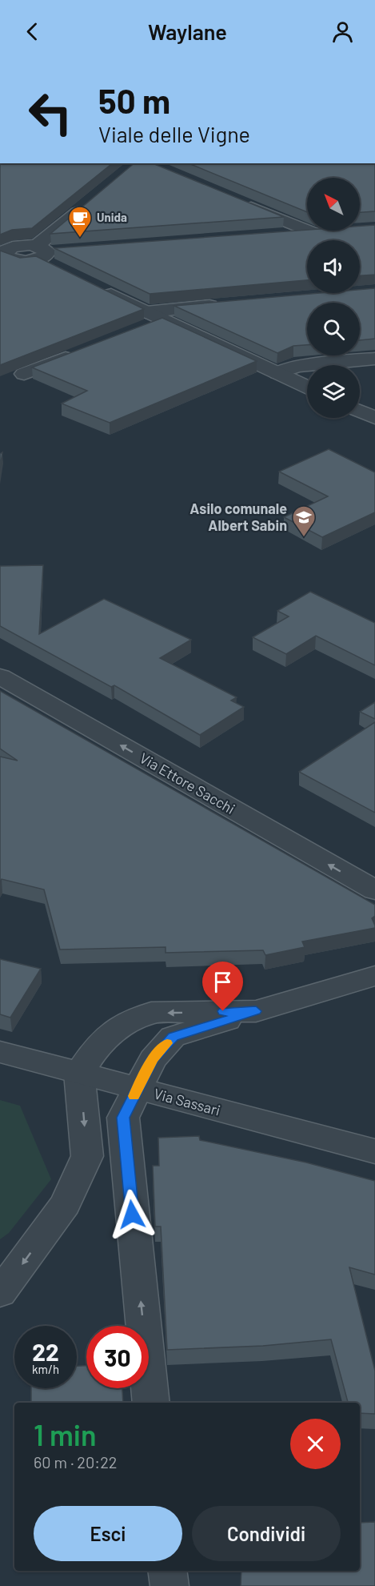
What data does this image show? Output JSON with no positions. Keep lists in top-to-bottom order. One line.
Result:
{"streets":{"street":["Via Ettore Sacchi","Via Sassari"]},"one_way":["Via Ettore Sacchi"],"places":{"cafe":["Unida"],"school or university":["Asilo comunale Albert Sabin"]},"north":"top left","page":{"header":"Waylane","turn":["50 m","Viale delle Vigne"],"speed":"22 km/h","limit":"30","heading":["1 min","60 m · 20:22"],"buttons":["Esci","Condividi"]}}
